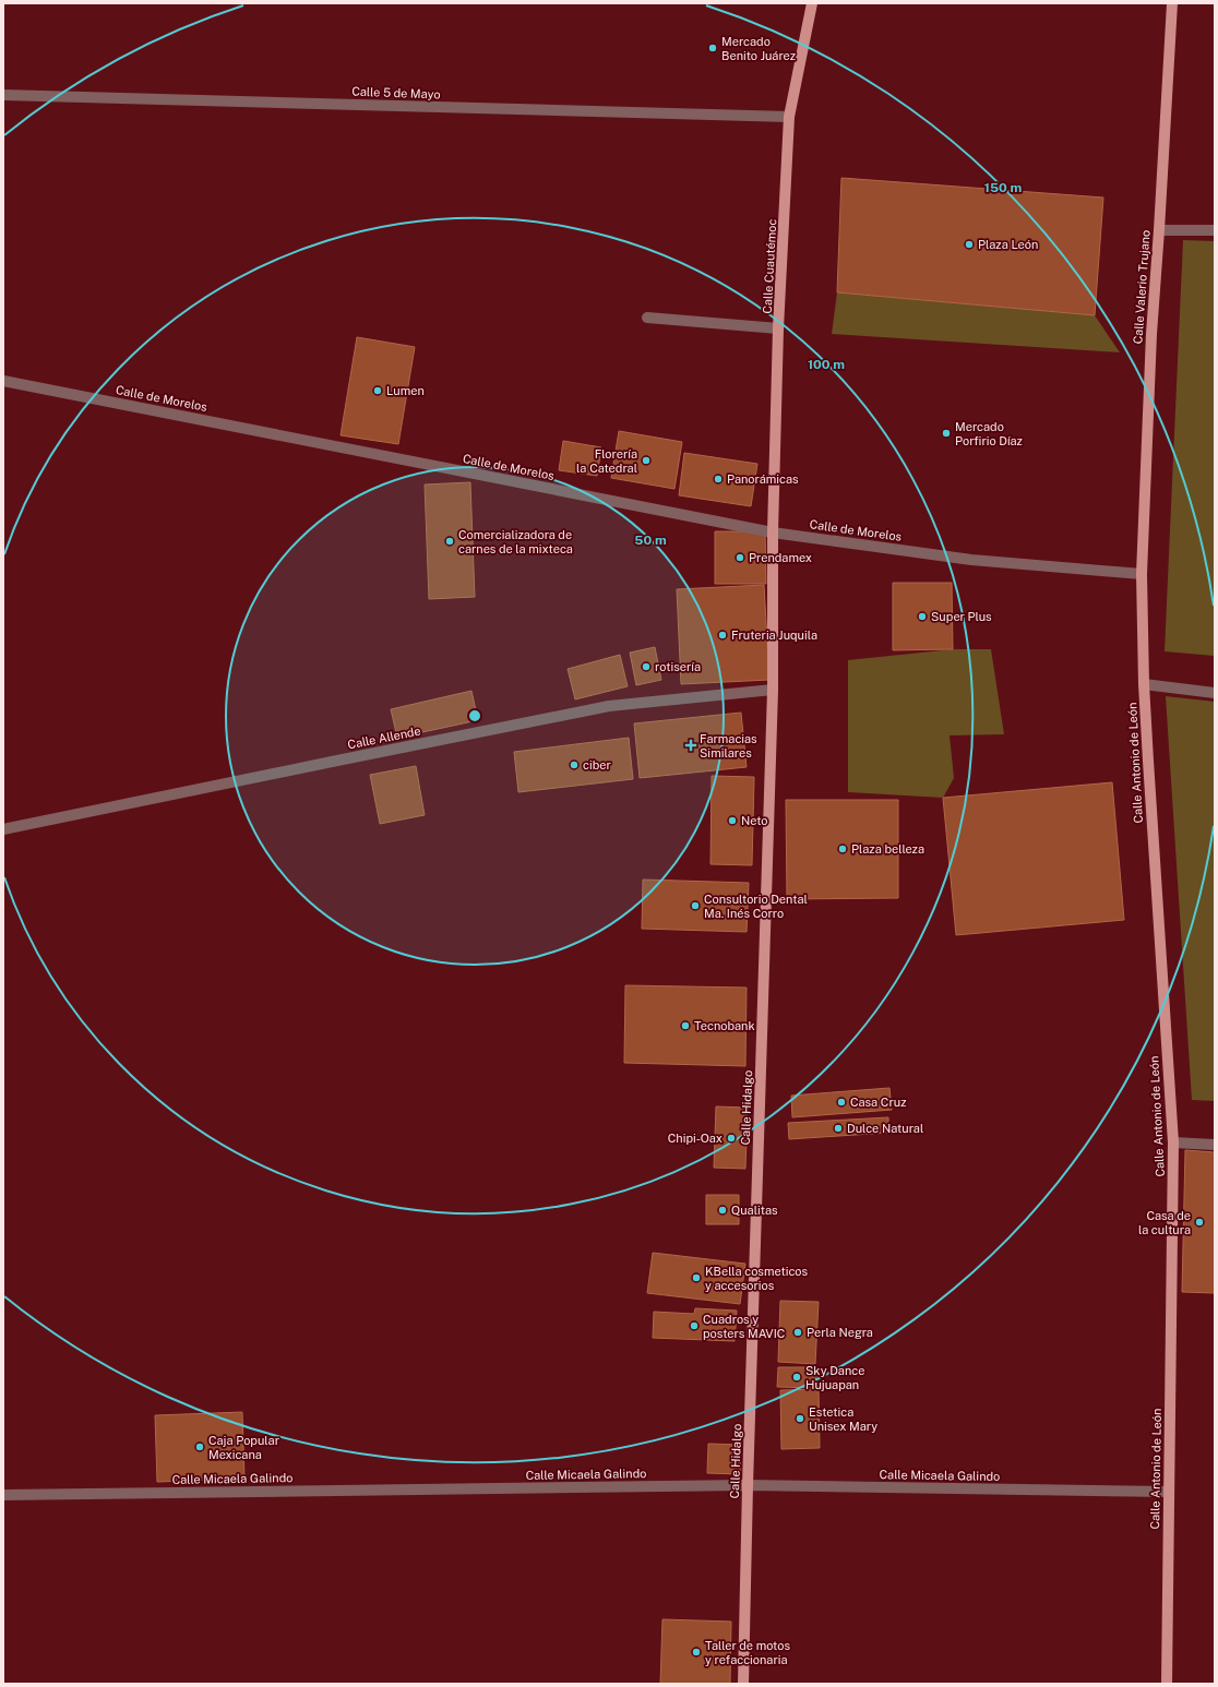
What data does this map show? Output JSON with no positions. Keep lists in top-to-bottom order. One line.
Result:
{"streets":{"main road":["Calle Cuautémoc","Calle Valerio Trujano","Calle Antonio de León","Calle Hidalgo"],"street":["Calle 5 de Mayo","Calle de Morelos","Calle Allende","Calle Micaela Galindo"]},"crossings":[["Calle 5 de Mayo","Calle Cuautémoc"],["Calle Cuautémoc","Calle de Morelos"],["Calle Cuautémoc","Calle Hidalgo"],["Calle Valerio Trujano","Calle de Morelos"],["Calle Valerio Trujano","Calle Antonio de León"],["Calle de Morelos","Calle Antonio de León"],["Calle de Morelos","Calle Hidalgo"],["Calle Allende","Calle Hidalgo"],["Calle Antonio de León","Calle Micaela Galindo"],["Calle Hidalgo","Calle Micaela Galindo"]],"places":{"other":["Mercado Benito Juárez","Plaza León","Lumen","Mercado Porfirio Díaz","Florería la Catedral","Panorámicas","Comercializadora de carnes de la mixteca","Prendamex","Super Plus","Fruteria Juquila","rotisería","ciber","Neto","Plaza belleza","Consultorio Dental Ma. Inés Corro","Tecnobank","Casa Cruz","Dulce Natural","Chipi-Oax","Qualitas","Casa de la cultura","KBella cosmeticos y accesorios","Cuadros y posters MAVIC","Perla Negra","Sky Dance Hujuapan","Estetica Unisex Mary","Caja Popular Mexicana","Taller de motos y refaccionaria"],"health":["Farmacias Similares"]},"rings":["150 m","100 m","50 m"]}
